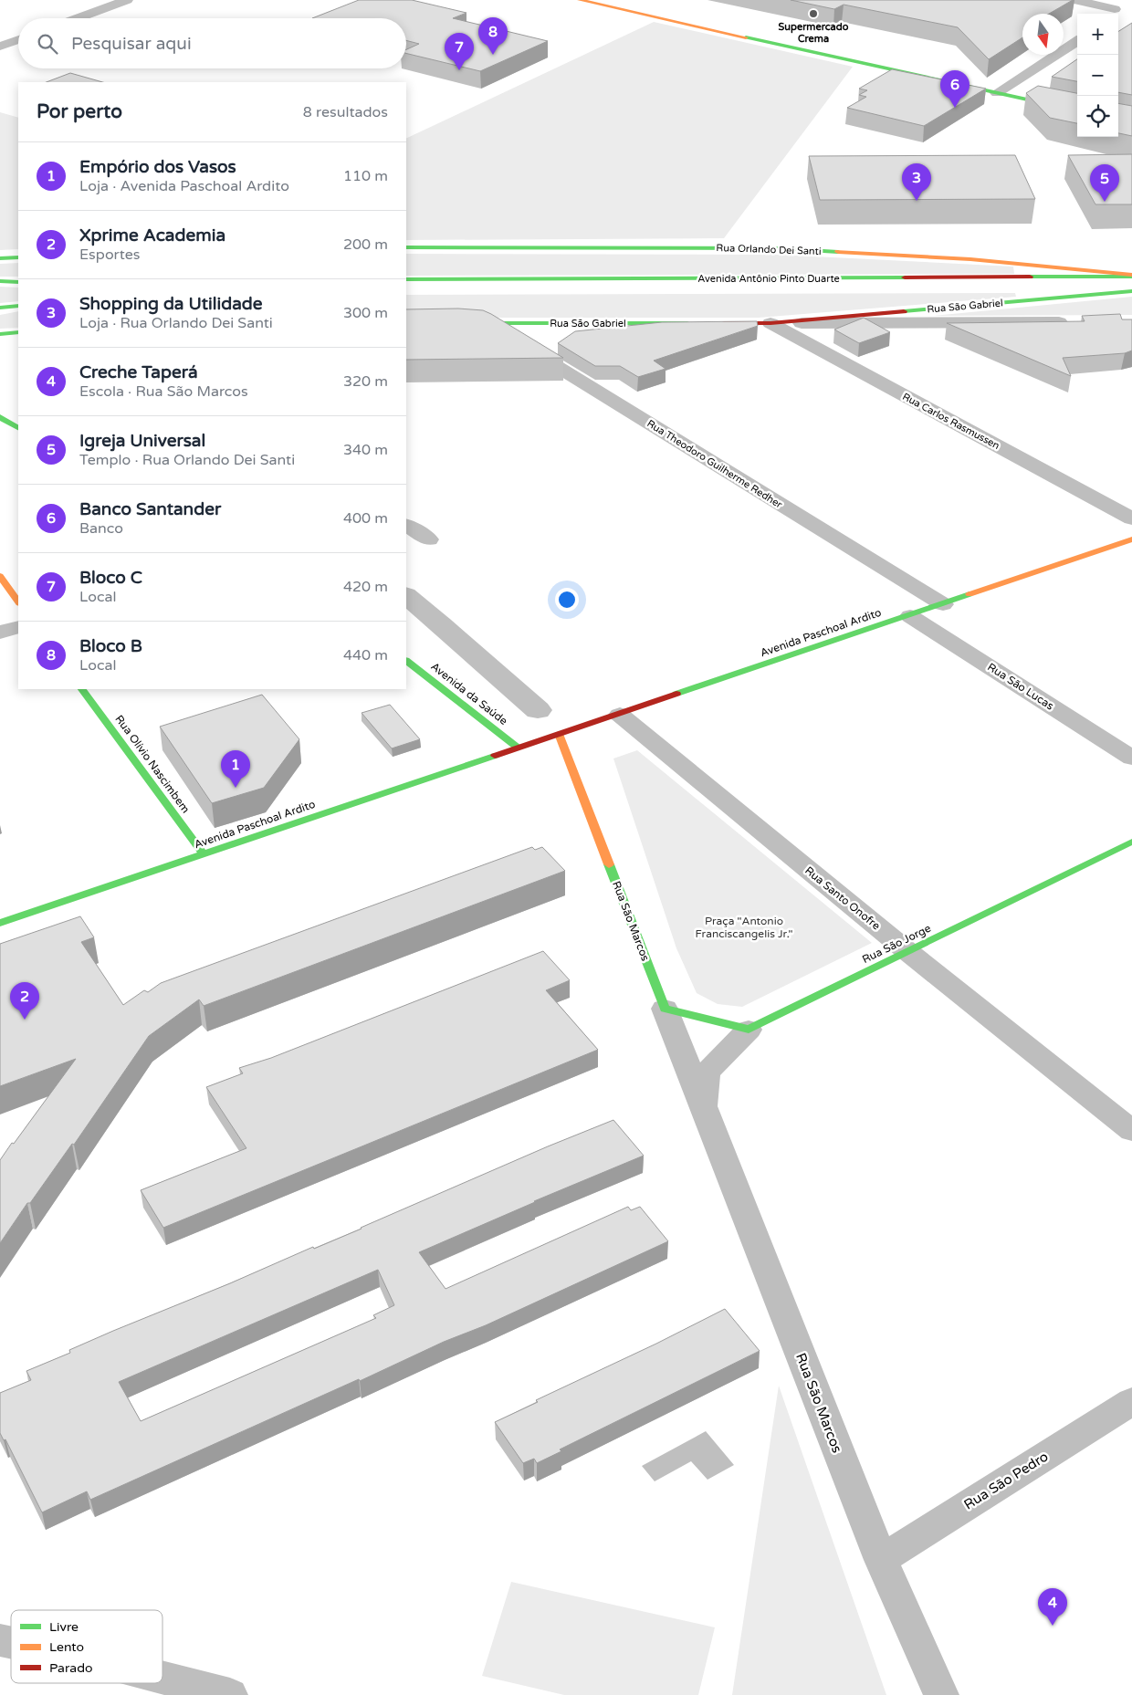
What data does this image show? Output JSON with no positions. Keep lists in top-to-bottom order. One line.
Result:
{"streets":{"main road":["Rua Orlando Dei Santi","Avenida Antônio Pinto Duarte","Rua São Gabriel","Avenida Paschoal Ardito","Avenida da Saúde","Rua Olívio Nascimbem","Rua São Marcos","Rua São Jorge"],"street":["Rua Carlos Rasmussen","Rua Theodoro Guilherme Redher","Rua São Lucas","Rua Santo Onofre","Rua São Pedro"]},"crossings":[["Rua Orlando Dei Santi","Avenida Antônio Pinto Duarte"],["Rua São Gabriel","Rua Carlos Rasmussen"],["Rua São Gabriel","Rua Theodoro Guilherme Redher"],["Rua Theodoro Guilherme Redher","Avenida Paschoal Ardito"],["Avenida Paschoal Ardito","Rua São Lucas"],["Avenida Paschoal Ardito","Avenida da Saúde"],["Avenida Paschoal Ardito","Rua Olívio Nascimbem"],["Avenida Paschoal Ardito","Rua Santo Onofre"],["Avenida Paschoal Ardito","Rua São Marcos"],["Rua Santo Onofre","Rua São Jorge"],["Rua São Marcos","Rua São Jorge"],["Rua São Marcos","Rua São Pedro"]],"parks":["Praça \"Antonio Franciscangelis Jr.\""],"places":["Supermercado Crema"],"legend":["Livre","Lento","Parado"],"north":"bottom","page":{"map_buttons":["+","−"],"pins":["8","7","6","3","5","1","2","4"],"search":"Pesquisar aqui","heading":["Por perto","8 resultados"],"list":[{"mark":"1","name":"Empório dos Vasos","note":"Loja · Avenida Paschoal Ardito","value":"110 m"},{"mark":"2","name":"Xprime Academia","note":"Esportes","value":"200 m"},{"mark":"3","name":"Shopping da Utilidade","note":"Loja · Rua Orlando Dei Santi","value":"300 m"},{"mark":"4","name":"Creche Taperá","note":"Escola · Rua São Marcos","value":"320 m"},{"mark":"5","name":"Igreja Universal","note":"Templo · Rua Orlando Dei Santi","value":"340 m"},{"mark":"6","name":"Banco Santander","note":"Banco","value":"400 m"},{"mark":"7","name":"Bloco C","note":"Local","value":"420 m"},{"mark":"8","name":"Bloco B","note":"Local","value":"440 m"}]}}
